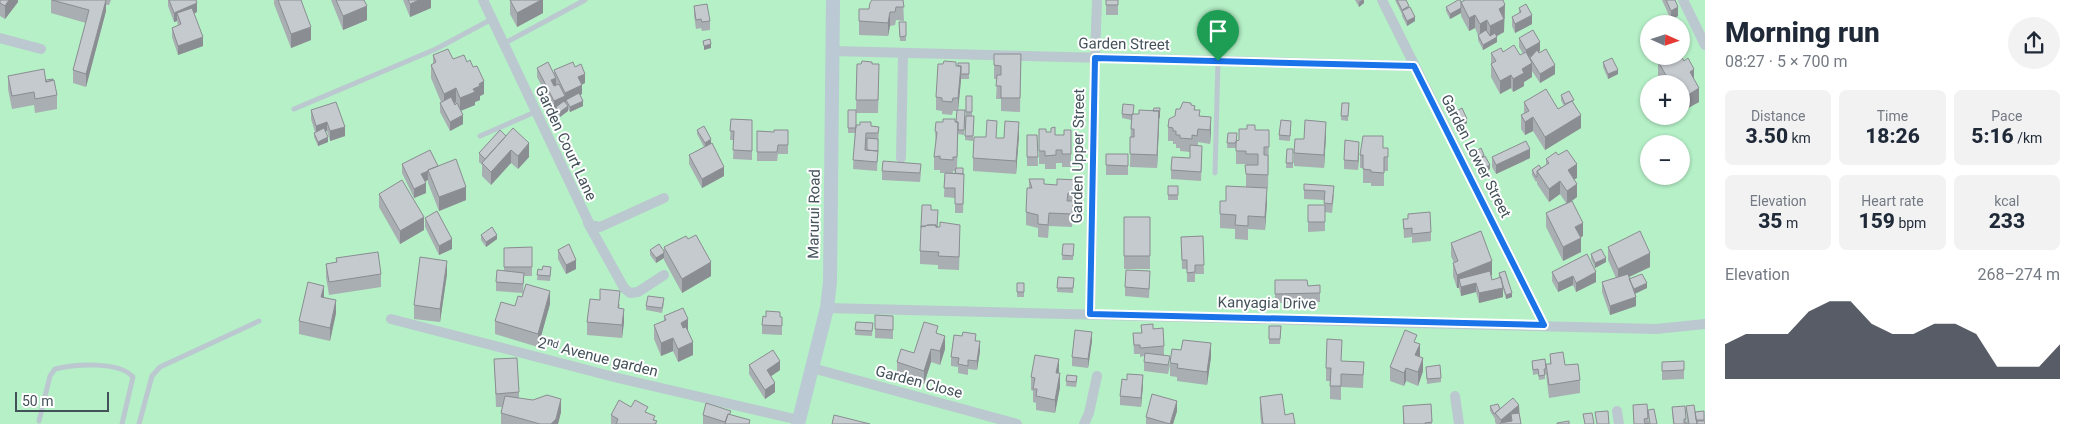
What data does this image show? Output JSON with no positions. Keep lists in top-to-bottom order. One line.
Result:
{"streets":{"street":["Garden Street","Garden Court Lane","Garden Upper Street","Garden Lower Street","Marurui Road","Kanyagia Drive","2ⁿᵈ Avenue garden","Garden Close"]},"crossings":[["Garden Street","Garden Upper Street"],["Garden Street","Garden Lower Street"],["Garden Street","Marurui Road"],["Garden Upper Street","Kanyagia Drive"],["Garden Lower Street","Kanyagia Drive"],["Marurui Road","Kanyagia Drive"],["Marurui Road","2ⁿᵈ Avenue garden"],["Marurui Road","Garden Close"]],"scale_bar":"50 m","north":"right","page":{"heading":["Morning run","08:27 · 5 × 700 m"],"map_buttons":["+","−"],"stats":[["Distance","3.50 km"],["Time","18:26"],["Pace","5:16 /km"],["Elevation","35 m"],["Heart rate","159 bpm"],["kcal","233"]],"chart":["Elevation","268–274 m"],"scale":"50 m"}}
